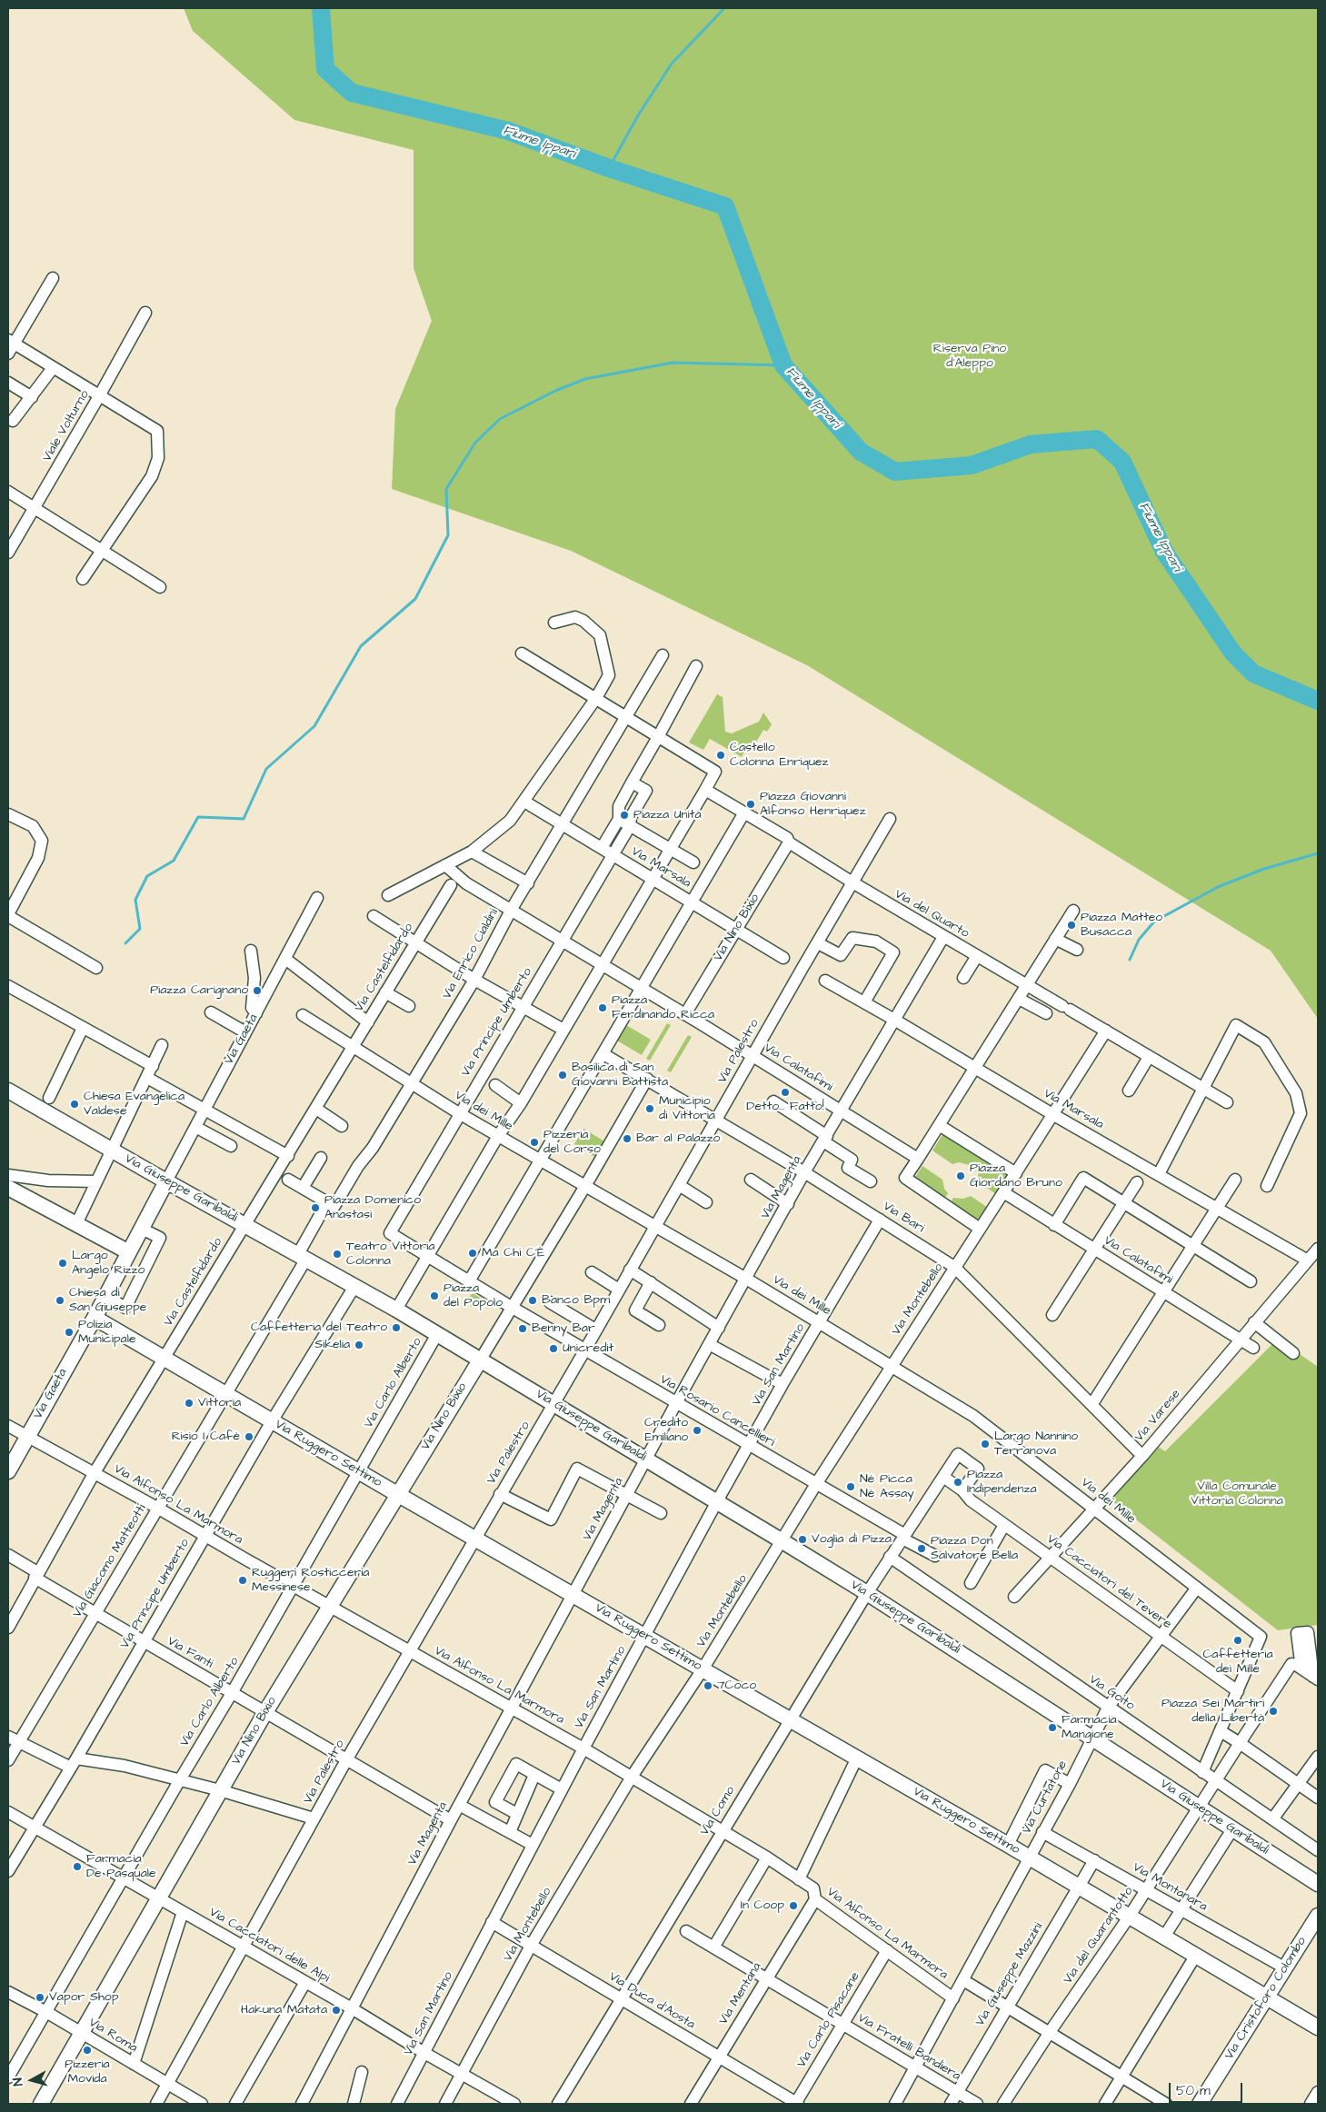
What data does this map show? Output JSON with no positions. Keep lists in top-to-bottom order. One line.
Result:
{"streets":{"main road":["Via Nino Bixio","Via Gaeta","Via Giuseppe Garibaldi","Via Ruggero Settimo","Via Cristoforo Colombo"],"street":["Viale Volturno","Via Marsala","Via del Quarto","Via Enrico Cialdini","Via Castelfidardo","Via Principe Umberto","Via Palestro","Via Calatafimi","Via dei Mille","Via Magenta","Via Bari","Via Montebello","Via San Martino","Via Carlo Alberto","Via Rosario Cancellieri","Via Varese","Via Alfonso La Marmora","Via Giacomo Matteotti","Via Cacciatori del Tevere","Via Fanti","Via Goito","Via Curtatone","Via Como","Via Montanara","Via del Quarantotto","Via Cacciatori delle Alpi","Via Giuseppe Mazzini","Via Mentana","Via Duca d'Aosta","Via Carlo Pisacane","Via Roma","Via Fratelli Bandiera"]},"crossings":[["Via Marsala","Via Nino Bixio"],["Via Marsala","Via Enrico Cialdini"],["Via Marsala","Via Principe Umberto"],["Via Marsala","Via Magenta"],["Via Marsala","Via Varese"],["Via del Quarto","Via Nino Bixio"],["Via del Quarto","Via Palestro"],["Via del Quarto","Via Magenta"],["Via Nino Bixio","Via Calatafimi"],["Via Nino Bixio","Via Giuseppe Garibaldi"],["Via Nino Bixio","Via Ruggero Settimo"],["Via Nino Bixio","Via Alfonso La Marmora"],["Via Nino Bixio","Via Fanti"],["Via Nino Bixio","Via Cacciatori delle Alpi"],["Via Nino Bixio","Via Roma"],["Via Enrico Cialdini","Via dei Mille"],["Via Castelfidardo","Via dei Mille"],["Via Castelfidardo","Via Giuseppe Garibaldi"],["Via Castelfidardo","Via Ruggero Settimo"],["Via Castelfidardo","Via Alfonso La Marmora"],["Via Castelfidardo","Via Fanti"],["Via Principe Umberto","Via dei Mille"],["Via Principe Umberto","Via Giuseppe Garibaldi"],["Via Principe Umberto","Via Rosario Cancellieri"],["Via Principe Umberto","Via Ruggero Settimo"],["Via Principe Umberto","Via Alfonso La Marmora"],["Via Principe Umberto","Via Fanti"],["Via Principe Umberto","Via Cacciatori delle Alpi"],["Via Gaeta","Via Giuseppe Garibaldi"],["Via Gaeta","Via Ruggero Settimo"],["Via Gaeta","Via Alfonso La Marmora"],["Via Palestro","Via Calatafimi"],["Via Palestro","Via dei Mille"],["Via Palestro","Via Giuseppe Garibaldi"],["Via Palestro","Via Bari"],["Via Palestro","Via Rosario Cancellieri"],["Via Palestro","Via Ruggero Settimo"],["Via Palestro","Via Alfonso La Marmora"],["Via Palestro","Via Fanti"],["Via Palestro","Via Cacciatori delle Alpi"],["Via Palestro","Via Roma"],["Via Calatafimi","Via Magenta"],["Via Calatafimi","Via Montebello"],["Via Calatafimi","Via Varese"],["Via dei Mille","Via Magenta"],["Via dei Mille","Via Montebello"],["Via dei Mille","Via San Martino"],["Via dei Mille","Via Varese"],["Via dei Mille","Via Cacciatori del Tevere"],["Via dei Mille","Via Curtatone"],["Via Magenta","Via Giuseppe Garibaldi"],["Via Magenta","Via Bari"],["Via Magenta","Via Rosario Cancellieri"],["Via Magenta","Via Ruggero Settimo"],["Via Magenta","Via Alfonso La Marmora"],["Via Magenta","Via Fanti"],["Via Magenta","Via Cacciatori delle Alpi"],["Via Giuseppe Garibaldi","Via Montebello"],["Via Giuseppe Garibaldi","Via San Martino"],["Via Giuseppe Garibaldi","Via Carlo Alberto"],["Via Giuseppe Garibaldi","Via Giacomo Matteotti"],["Via Giuseppe Garibaldi","Via Curtatone"],["Via Giuseppe Garibaldi","Via Como"],["Via Giuseppe Garibaldi","Via del Quarantotto"],["Via Bari","Via Montebello"],["Via Bari","Via San Martino"],["Via Bari","Via Varese"],["Via Montebello","Via Rosario Cancellieri"],["Via Montebello","Via Ruggero Settimo"],["Via Montebello","Via Alfonso La Marmora"],["Via Montebello","Via Cacciatori delle Alpi"],["Via Montebello","Via Duca d'Aosta"],["Via San Martino","Via Rosario Cancellieri"],["Via San Martino","Via Ruggero Settimo"],["Via San Martino","Via Alfonso La Marmora"],["Via San Martino","Via Cacciatori delle Alpi"],["Via San Martino","Via Duca d'Aosta"],["Via Carlo Alberto","Via Ruggero Settimo"],["Via Carlo Alberto","Via Alfonso La Marmora"],["Via Carlo Alberto","Via Fanti"],["Via Carlo Alberto","Via Cacciatori delle Alpi"],["Via Carlo Alberto","Via Roma"],["Via Rosario Cancellieri","Via Como"],["Via Varese","Via Cacciatori del Tevere"],["Via Ruggero Settimo","Via Giacomo Matteotti"],["Via Ruggero Settimo","Via Curtatone"],["Via Ruggero Settimo","Via Como"],["Via Ruggero Settimo","Via del Quarantotto"],["Via Ruggero Settimo","Via Giuseppe Mazzini"],["Via Ruggero Settimo","Via Cristoforo Colombo"],["Via Alfonso La Marmora","Via Giacomo Matteotti"],["Via Alfonso La Marmora","Via Curtatone"],["Via Alfonso La Marmora","Via Como"],["Via Alfonso La Marmora","Via del Quarantotto"],["Via Alfonso La Marmora","Via Giuseppe Mazzini"],["Via Alfonso La Marmora","Via Mentana"],["Via Alfonso La Marmora","Via Carlo Pisacane"],["Via Giacomo Matteotti","Via Fanti"],["Via Cacciatori del Tevere","Via Curtatone"],["Via Cacciatori del Tevere","Via Como"],["Via Goito","Via Curtatone"],["Via Goito","Via Como"],["Via Goito","Via del Quarantotto"],["Via Curtatone","Via Montanara"],["Via Curtatone","Via Fratelli Bandiera"],["Via Como","Via Duca d'Aosta"],["Via Montanara","Via del Quarantotto"],["Via Montanara","Via Giuseppe Mazzini"],["Via Montanara","Via Cristoforo Colombo"],["Via Giuseppe Mazzini","Via Fratelli Bandiera"],["Via Mentana","Via Duca d'Aosta"],["Via Mentana","Via Fratelli Bandiera"],["Via Duca d'Aosta","Via Carlo Pisacane"],["Via Carlo Pisacane","Via Fratelli Bandiera"]],"water":["Fiume Ippari"],"parks":["Riserva Pino d'Aleppo","Villa Comunale Vittoria Colonna"],"places":["Castello Colonna Enriquez","Piazza Giovanni Alfonso Henriquez","Piazza Unità","Piazza Matteo Busacca","Piazza Carignano","Piazza Ferdinando Ricca","Basilica di San Giovanni Battista","Detto... Fatto!","Chiesa Evangelica Valdese","Municipio di Vittoria","Bar al Palazzo","Pizzeria del Corso","Piazza Giordano Bruno","Piazza Domenico Anastasi","Ma Chi C'È","Teatro Vittoria Colonna","Largo Angelo Rizzo","Piazza del Popolo","Chiesa di San Giuseppe","Banco Bpm","Caffetteria del Teatro","Benny Bar","Polizia Municipale","Sikelia","Unicredit","Vittoria","Credito Emiliano","Risio I Cafè","Largo Nannino Terranova","Piazza Indipendenza","Né Picca Né Assay","Voglia di Pizza","Piazza Don Salvatore Bella","Ruggeri Rosticceria Messinese","Caffetteria dei Mille","7Coco","Piazza Sei Martiri della Libertà","Farmacia Mangione","Farmacia De Pasquale","In Coop","Vapor Shop","Hakuna Matata","Pizzeria Movida"],"scale_bar":"50 m","north":"left"}
